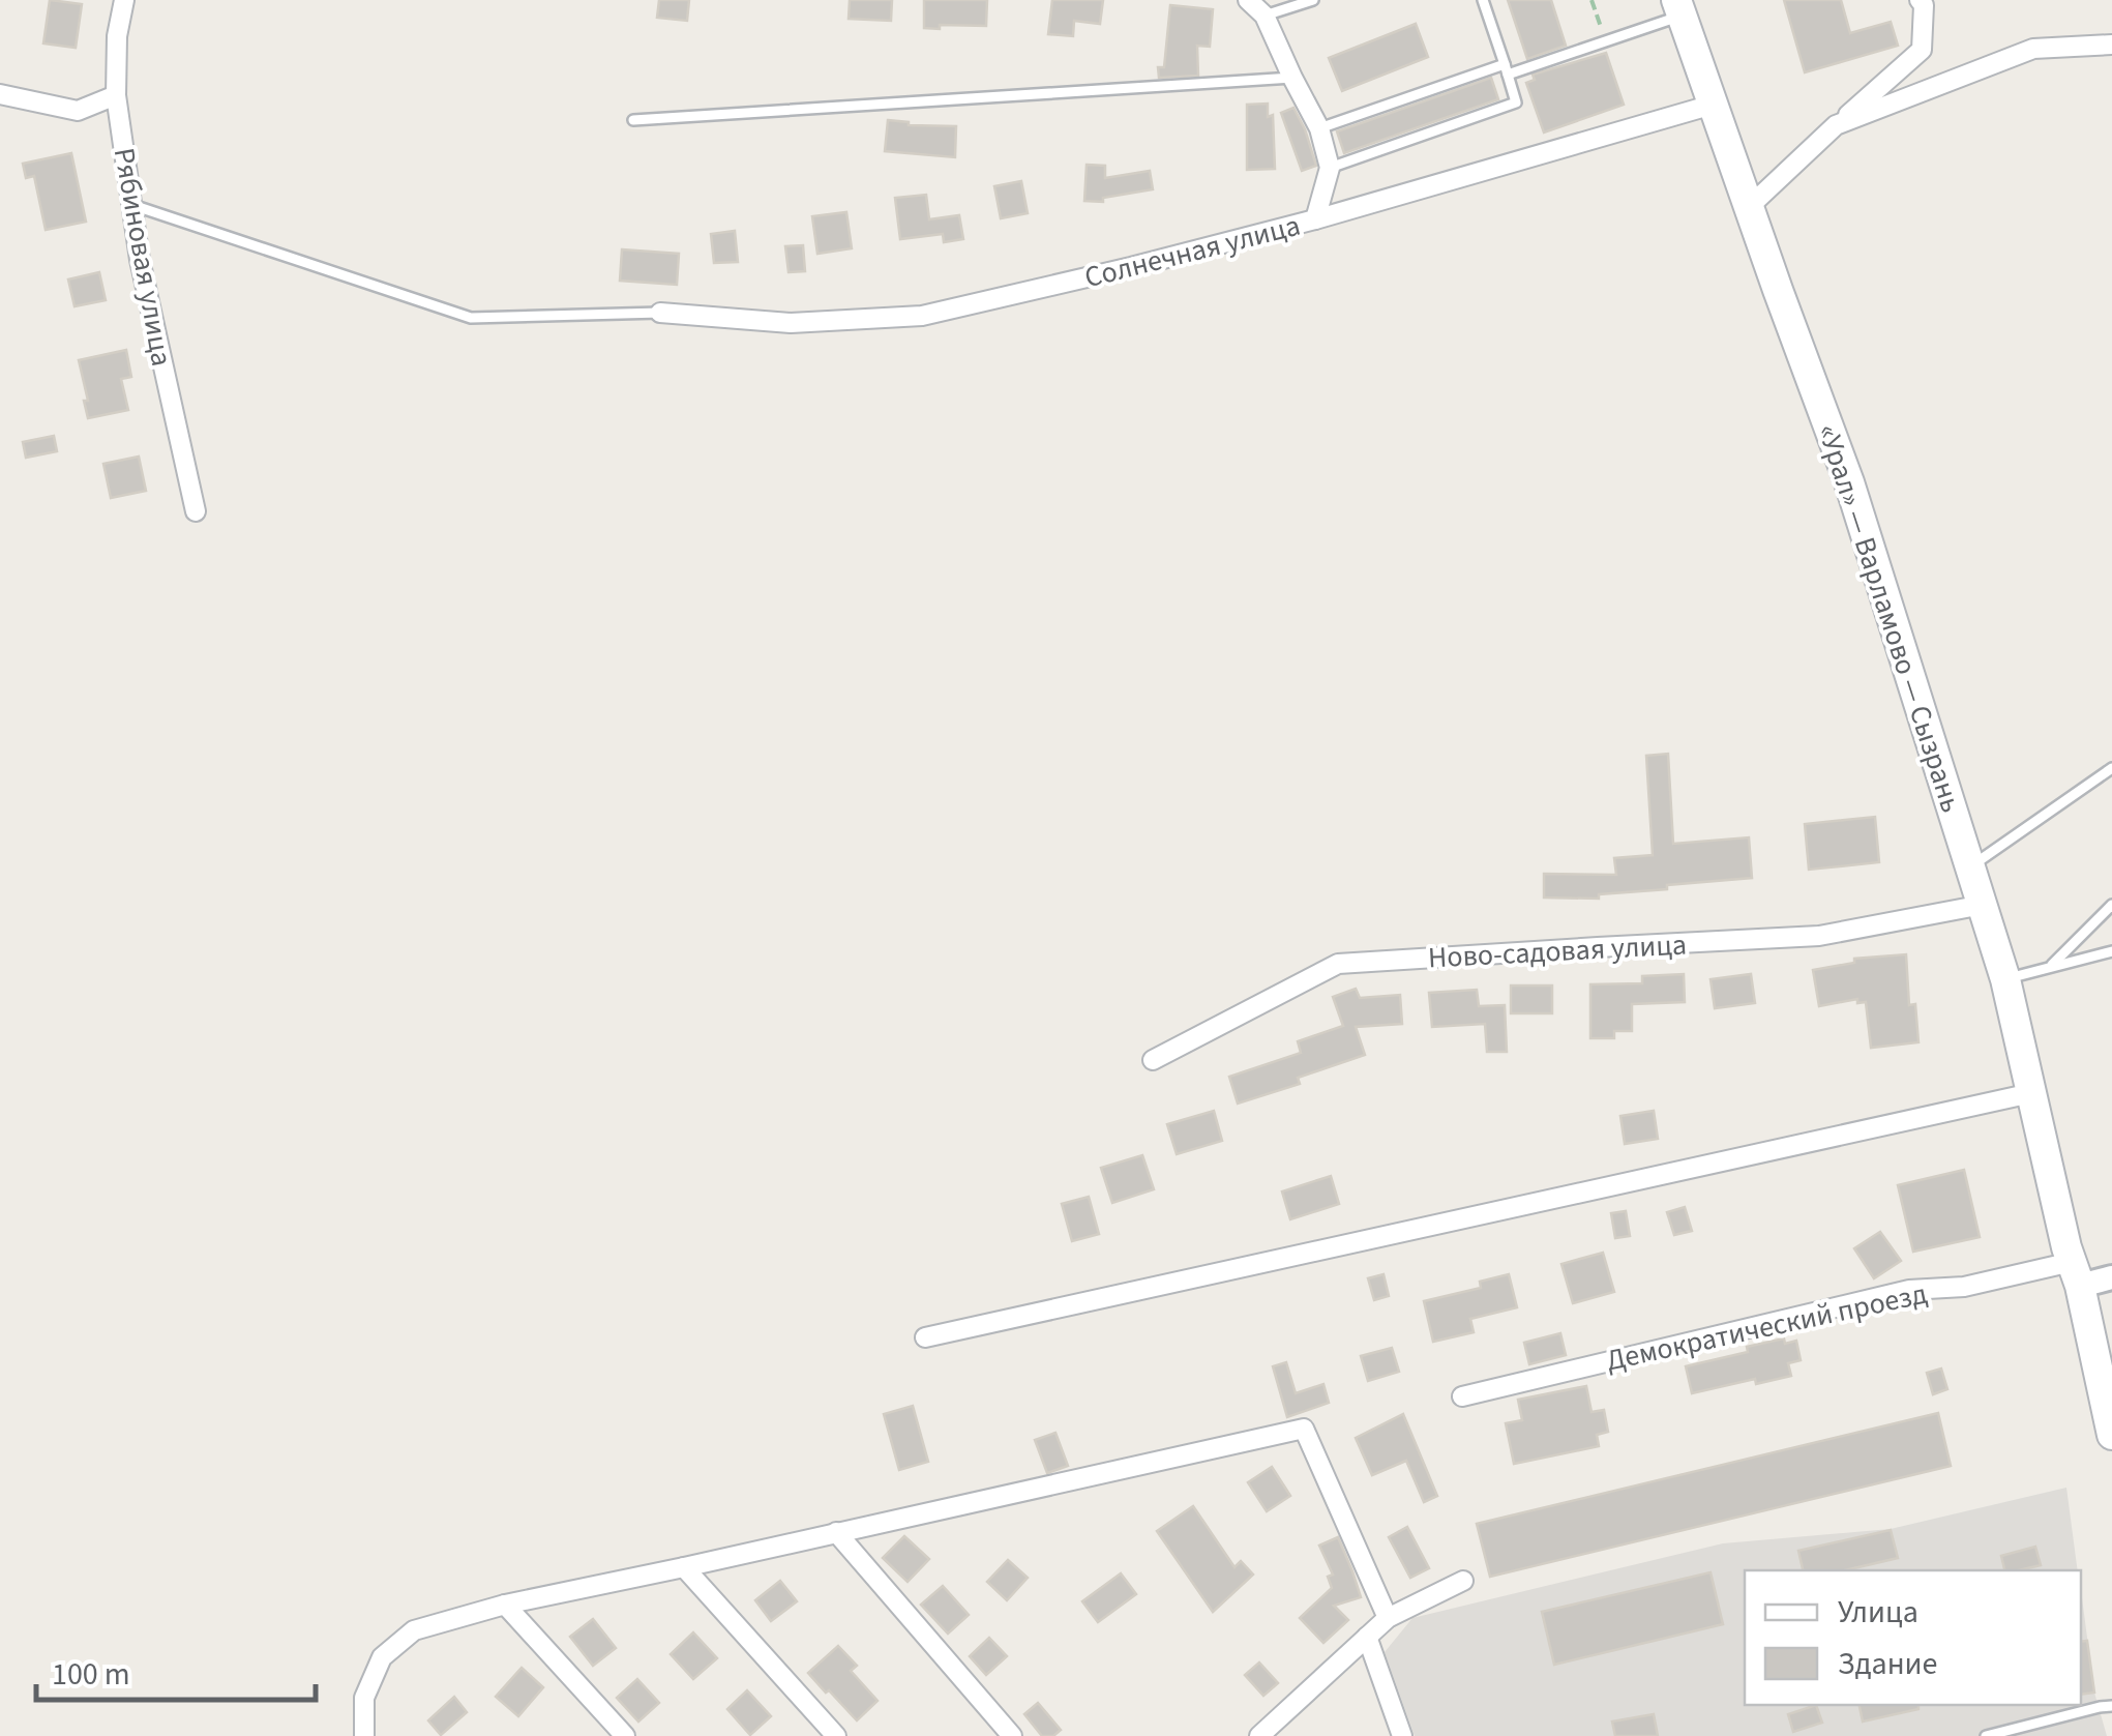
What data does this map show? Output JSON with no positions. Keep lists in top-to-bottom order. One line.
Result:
{"streets":{"main road":["«Урал» — Варламово — Сызрань"],"street":["Солнечная улица","Рябиновая улица","Ново-садовая улица","Демократический проезд"]},"crossings":[["Солнечная улица","«Урал» — Варламово — Сызрань"],["«Урал» — Варламово — Сызрань","Ново-садовая улица"],["«Урал» — Варламово — Сызрань","Демократический проезд"]],"legend":["Улица","Здание"],"scale_bar":"100 m"}
